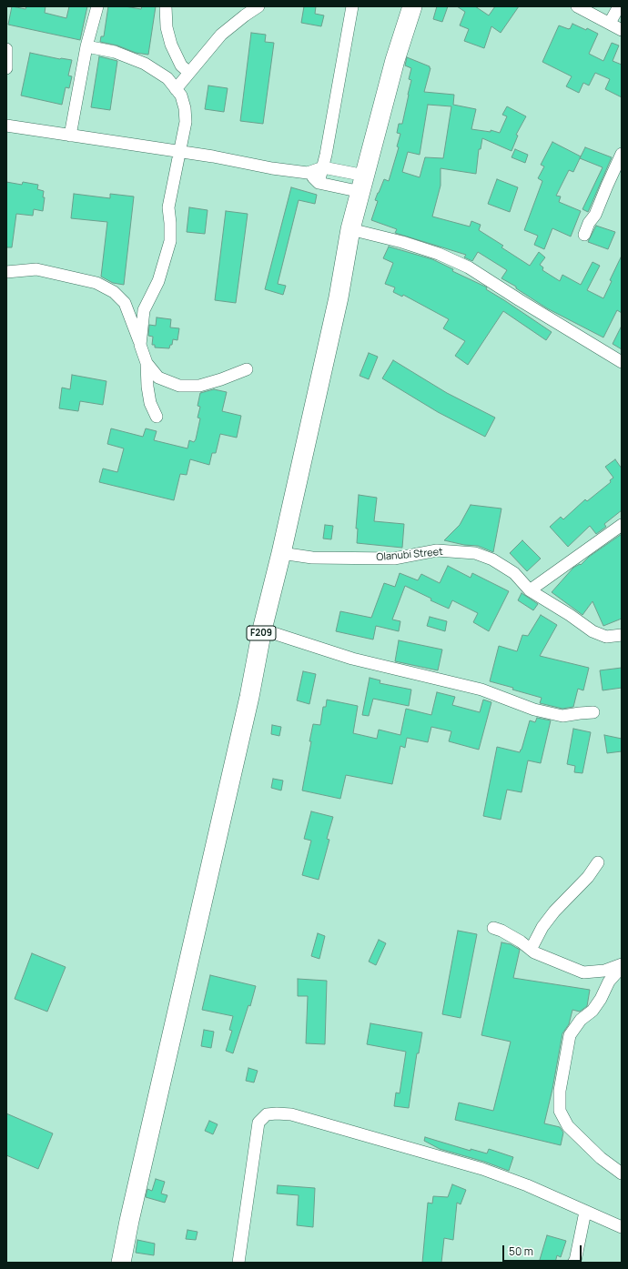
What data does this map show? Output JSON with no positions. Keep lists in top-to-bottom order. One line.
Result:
{"streets":{"main road":["F209"],"street":["Olanubi Street"]},"crossings":[["Olanubi Street","F209"]],"scale_bar":"50 m"}
